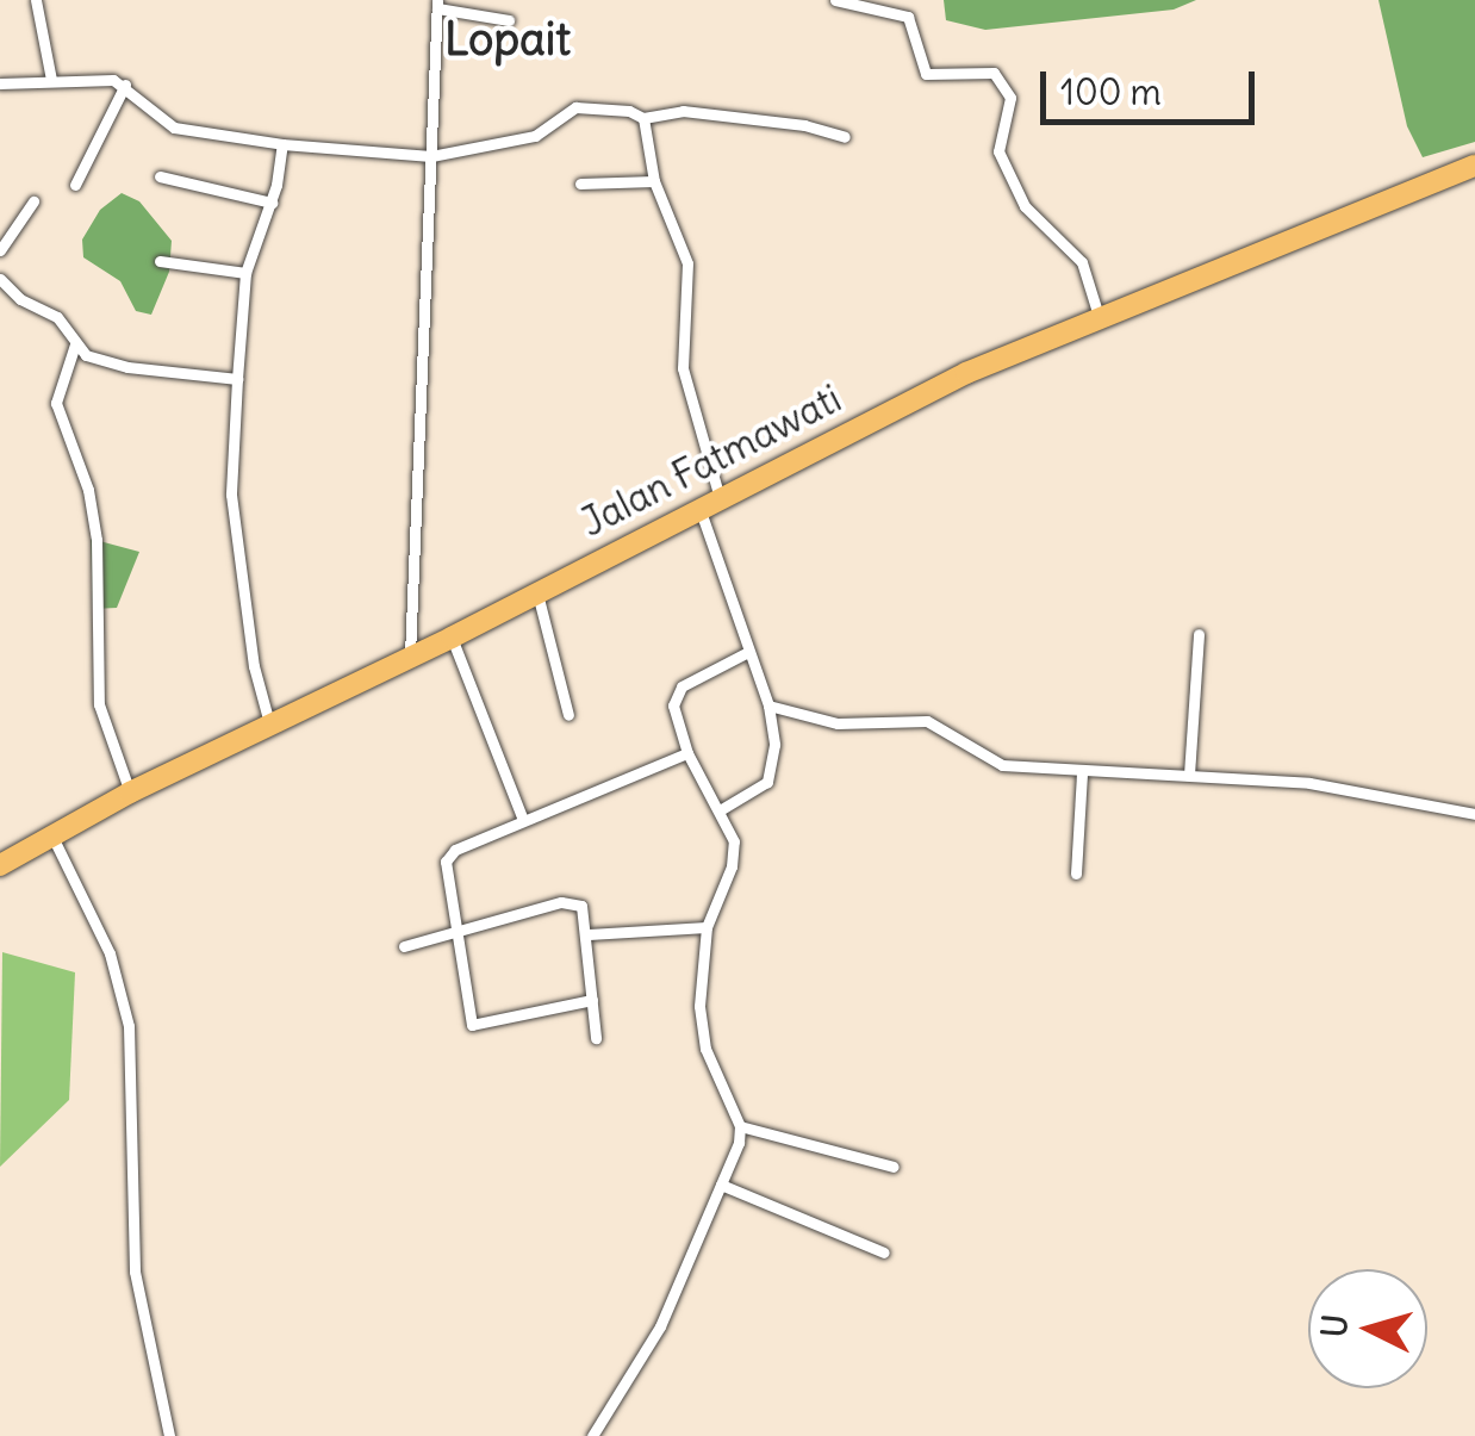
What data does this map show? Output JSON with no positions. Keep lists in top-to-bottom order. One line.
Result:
{"streets":{"highway":["Jalan Fatmawati"]},"districts":["Lopait"],"scale_bar":"100 m","north":"left"}
